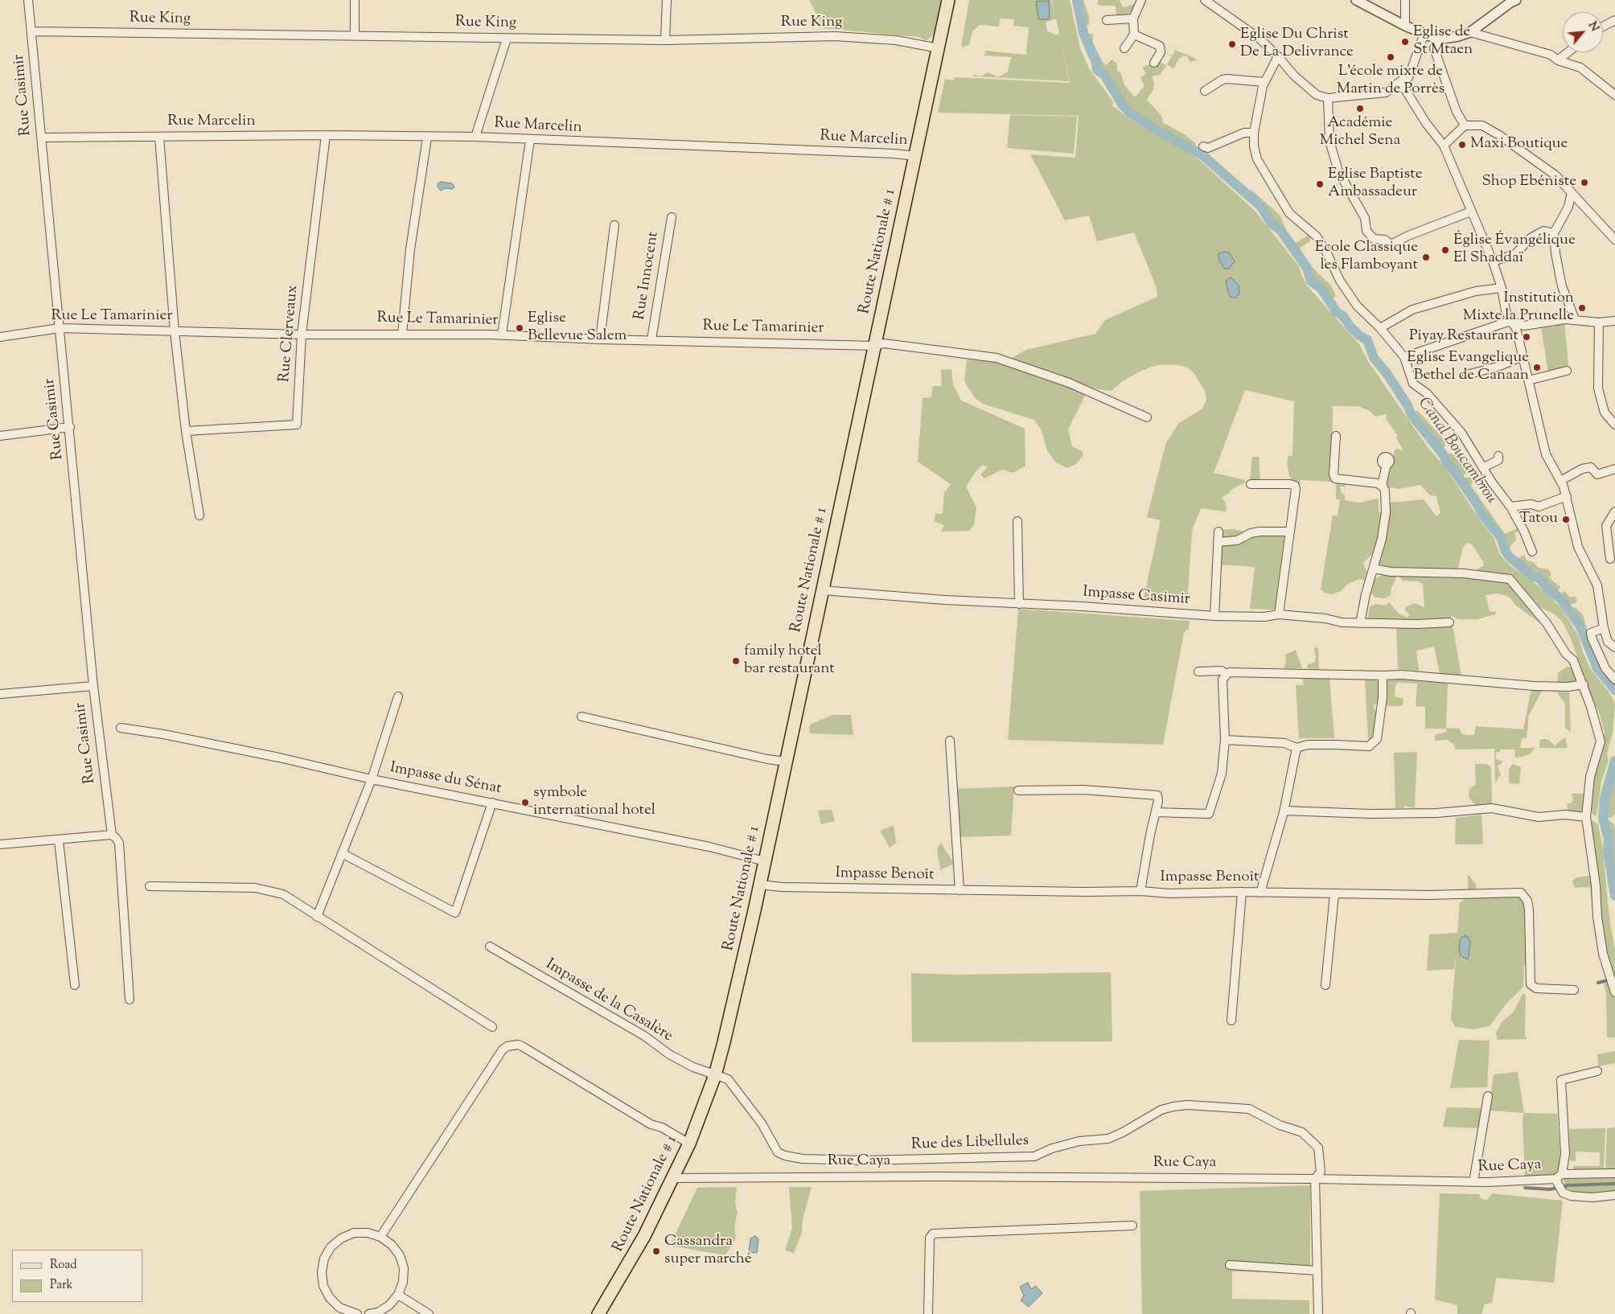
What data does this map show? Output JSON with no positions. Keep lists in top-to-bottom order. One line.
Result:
{"streets":{"main road":["Route Nationale # 1"],"street":["Rue King","Rue Casimir","Rue Marcelin","Rue Innocent","Rue Le Tamarinier","Rue Clerveaux","Impasse Casimir","Impasse du Sénat","Impasse Benoît","Impasse de la Casalère","Rue des Libellules","Rue Caya"]},"crossings":[["Rue King","Rue Casimir"],["Rue King","Route Nationale # 1"],["Rue Casimir","Rue Marcelin"],["Rue Casimir","Rue Le Tamarinier"],["Rue Marcelin","Route Nationale # 1"],["Rue Marcelin","Rue Clerveaux"],["Route Nationale # 1","Rue Le Tamarinier"],["Route Nationale # 1","Impasse Casimir"],["Route Nationale # 1","Impasse du Sénat"],["Route Nationale # 1","Impasse Benoît"],["Route Nationale # 1","Impasse de la Casalère"],["Route Nationale # 1","Rue des Libellules"],["Route Nationale # 1","Rue Caya"],["Rue Innocent","Rue Le Tamarinier"],["Rue Le Tamarinier","Rue Clerveaux"],["Impasse de la Casalère","Rue des Libellules"],["Rue des Libellules","Rue Caya"]],"water":["Canal Boucambrou"],"places":["Eglise de St Mtaen","Eglise Du Christ De La Delivrance","L'école mixte de Martin de Porrès","Académie Michel Sena","Maxi Boutique","Shop Ebéniste","Eglise Baptiste Ambassadeur","Église Évangélique El Shaddaï","Ecole Classique les Flamboyant","Institution Mixte la Prunelle","Eglise Bellevue Salem","Piyay Restaurant","Eglise Evangelique Bethel de Canaan","Tatou","family hotel bar restaurant","symbole international hotel","Cassandra super marché"],"legend":["Road","Park"],"north":"top right"}
